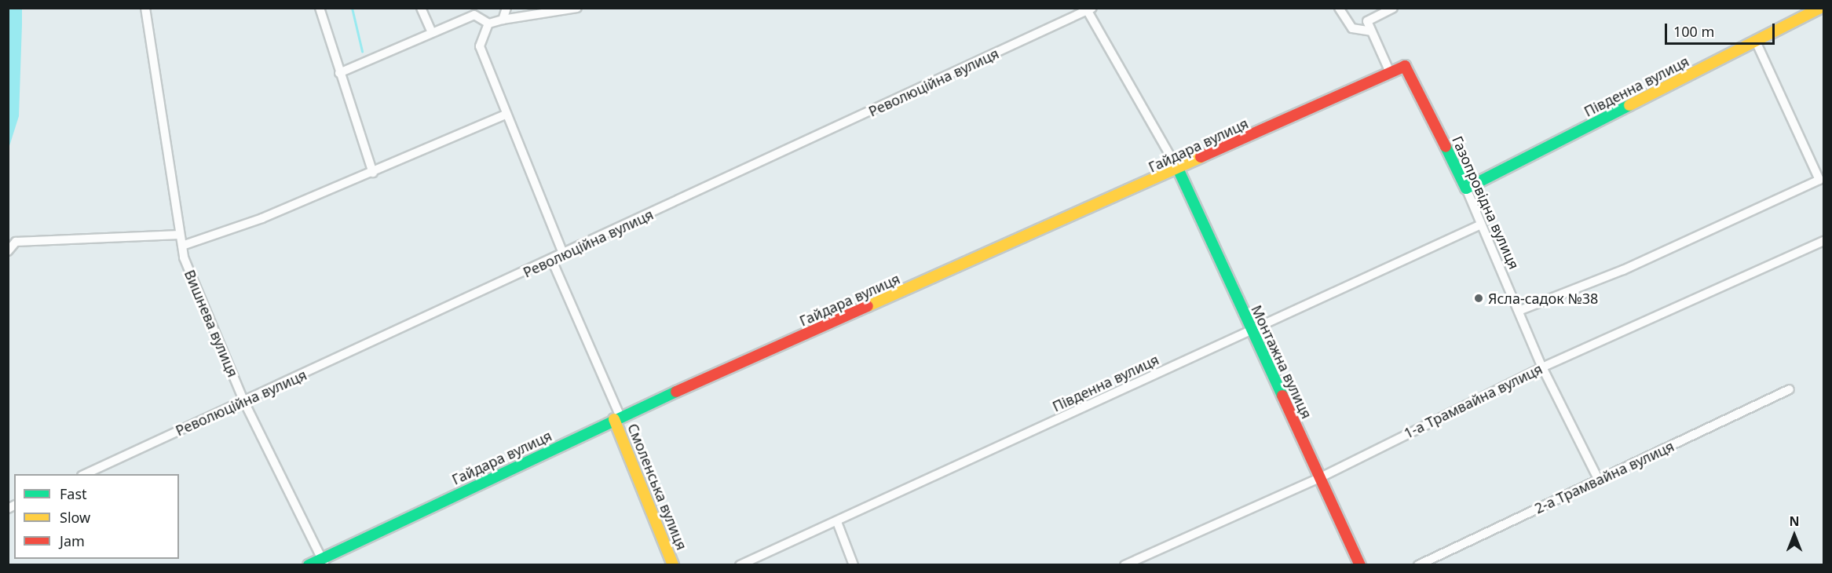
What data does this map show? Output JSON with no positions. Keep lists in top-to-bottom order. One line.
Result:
{"streets":{"street":["Революційна вулиця","Південна вулиця","Гайдара вулиця","Газопровідна вулиця","Вишнева вулиця","Монтажна вулиця","1-а Трамвайна вулиця","2-а Трамвайна вулиця","Смоленська вулиця"]},"crossings":[["Революційна вулиця","Вишнева вулиця"],["Південна вулиця","Газопровідна вулиця"],["Південна вулиця","Монтажна вулиця"],["Гайдара вулиця","Газопровідна вулиця"],["Гайдара вулиця","Вишнева вулиця"],["Гайдара вулиця","Монтажна вулиця"],["Гайдара вулиця","Смоленська вулиця"],["Газопровідна вулиця","1-а Трамвайна вулиця"],["Газопровідна вулиця","2-а Трамвайна вулиця"],["Монтажна вулиця","1-а Трамвайна вулиця"]],"places":["Ясла-садок №38"],"legend":["Fast","Slow","Jam"],"scale_bar":"100 m","north":"top"}
